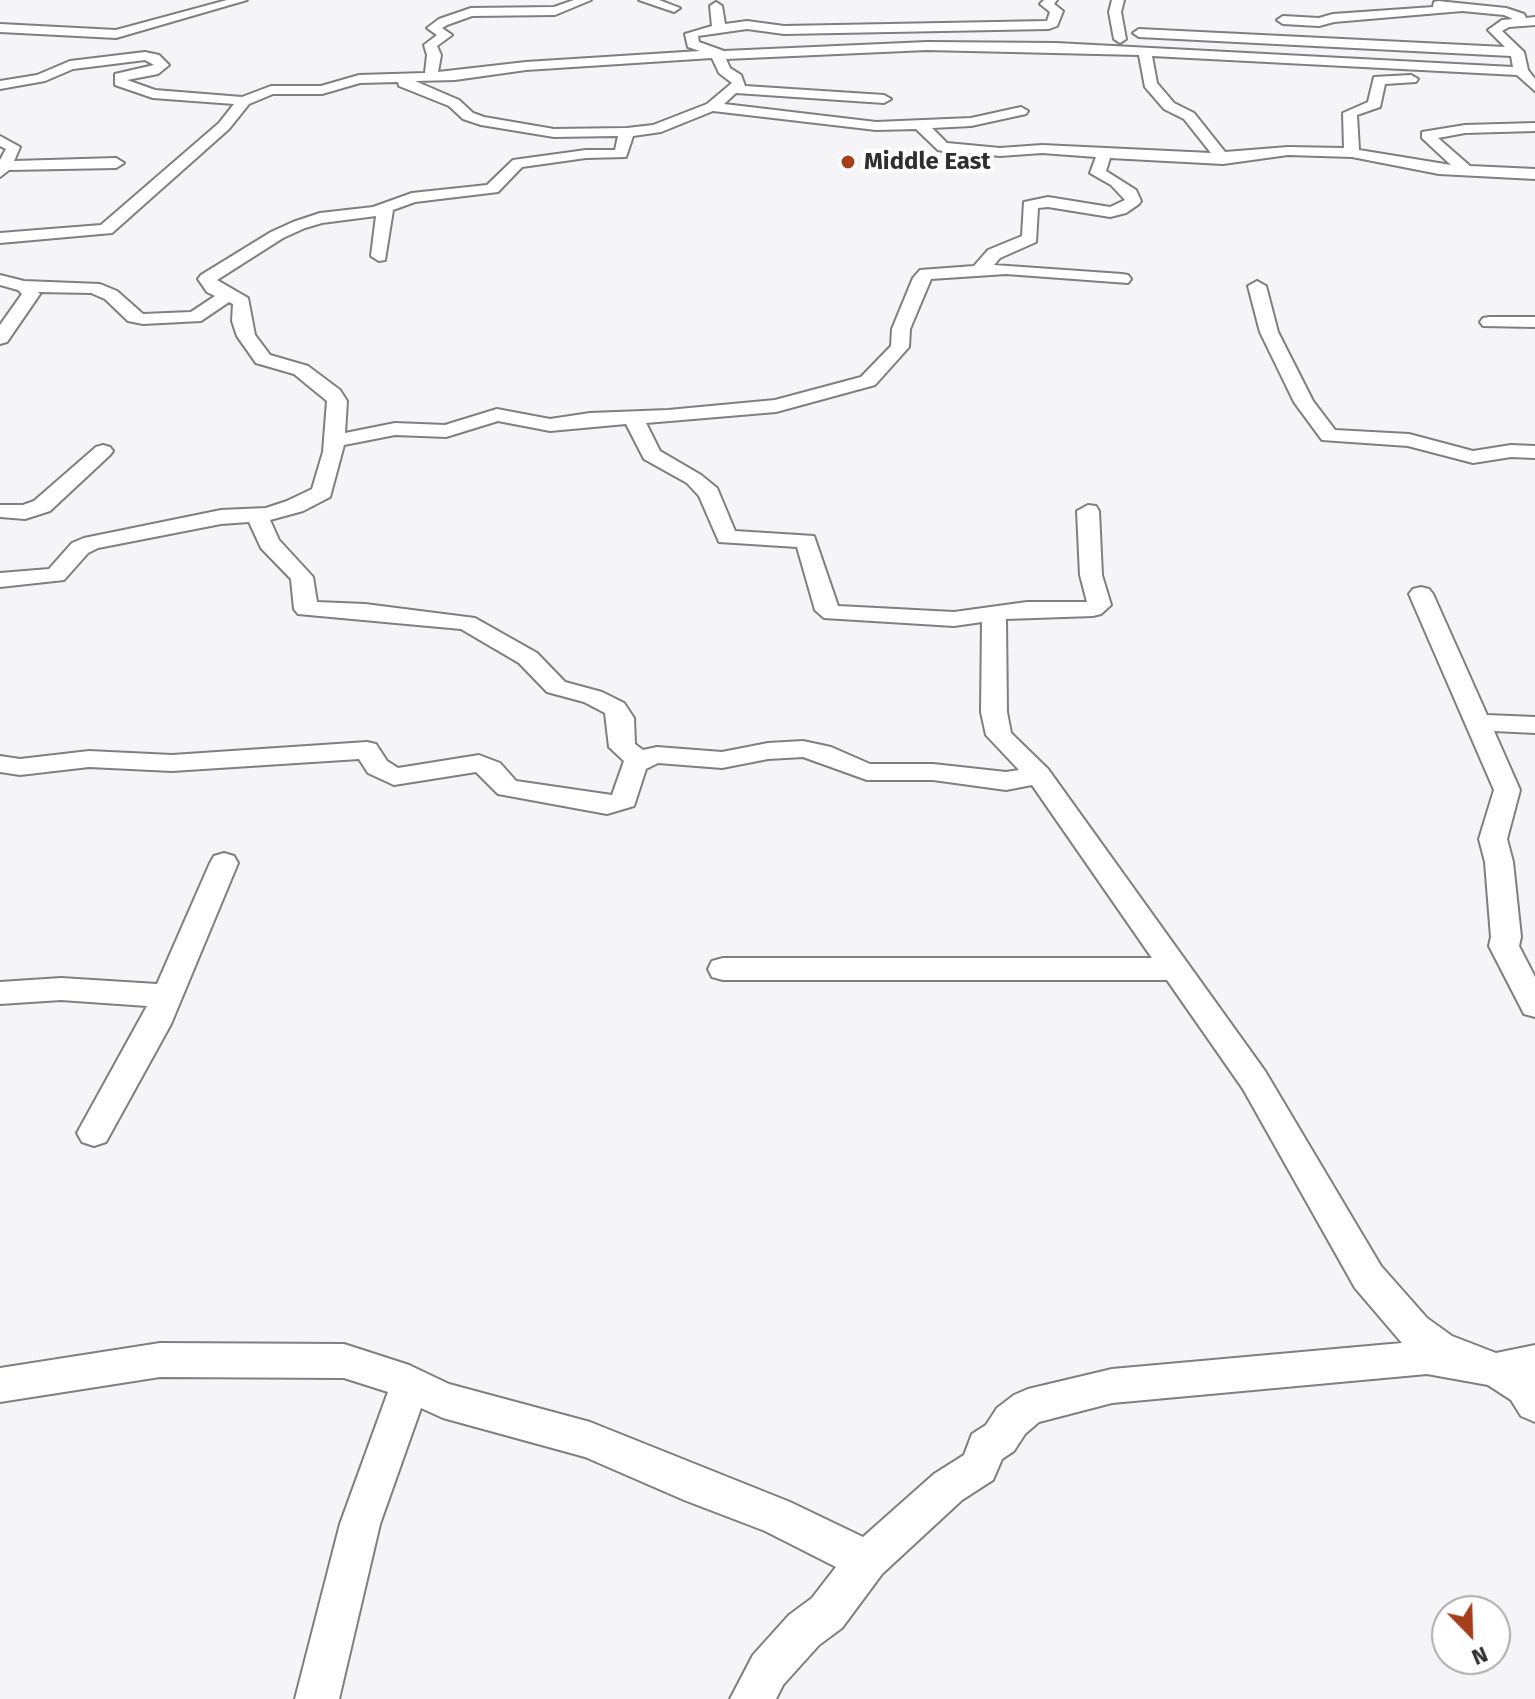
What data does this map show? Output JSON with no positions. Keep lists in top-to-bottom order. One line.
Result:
{"places":["Middle East"],"north":"bottom right"}
